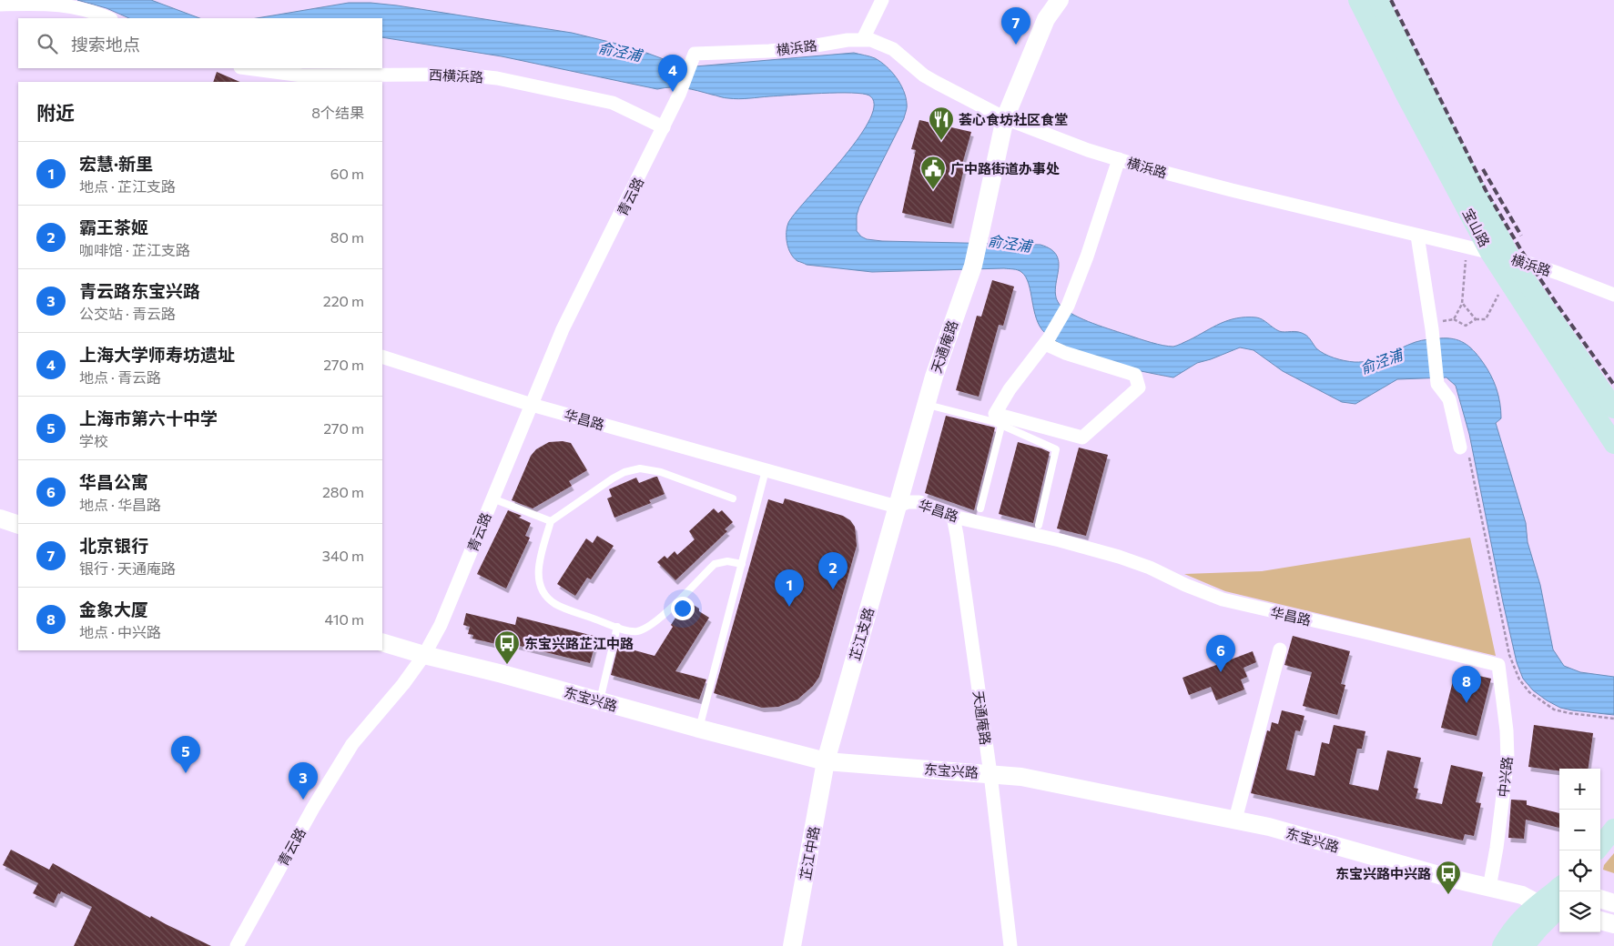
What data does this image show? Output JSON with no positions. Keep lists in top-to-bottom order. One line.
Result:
{"streets":{"main road":["宝山路"],"street":["横浜路","西横浜路","青云路","天通庵路","华昌路","芷江支路","东宝兴路","中兴路","芷江中路"]},"crossings":[["横浜路","青云路"],["横浜路","宝山路"],["横浜路","天通庵路"],["西横浜路","青云路"],["青云路","华昌路"],["青云路","东宝兴路"],["天通庵路","华昌路"],["天通庵路","芷江支路"],["天通庵路","东宝兴路"],["华昌路","芷江支路"],["华昌路","中兴路"],["芷江支路","东宝兴路"],["芷江支路","芷江中路"],["东宝兴路","中兴路"],["东宝兴路","芷江中路"]],"water":["俞泾浦"],"places":{"restaurant":["荟心食坊社区食堂"],"public building":["广中路街道办事处"],"bus stop":["东宝兴路芷江中路","东宝兴路中兴路"]},"page":{"pins":["7","4","2","1","6","8","5","3"],"search":"搜索地点","heading":["附近","8个结果"],"list":[{"mark":"1","name":"宏慧·新里","note":"地点 · 芷江支路","value":"60 m"},{"mark":"2","name":"霸王茶姬","note":"咖啡馆 · 芷江支路","value":"80 m"},{"mark":"3","name":"青云路东宝兴路","note":"公交站 · 青云路","value":"220 m"},{"mark":"4","name":"上海大学师寿坊遗址","note":"地点 · 青云路","value":"270 m"},{"mark":"5","name":"上海市第六十中学","note":"学校","value":"270 m"},{"mark":"6","name":"华昌公寓","note":"地点 · 华昌路","value":"280 m"},{"mark":"7","name":"北京银行","note":"银行 · 天通庵路","value":"340 m"},{"mark":"8","name":"金象大厦","note":"地点 · 中兴路","value":"410 m"}],"map_buttons":["+","−"]}}
